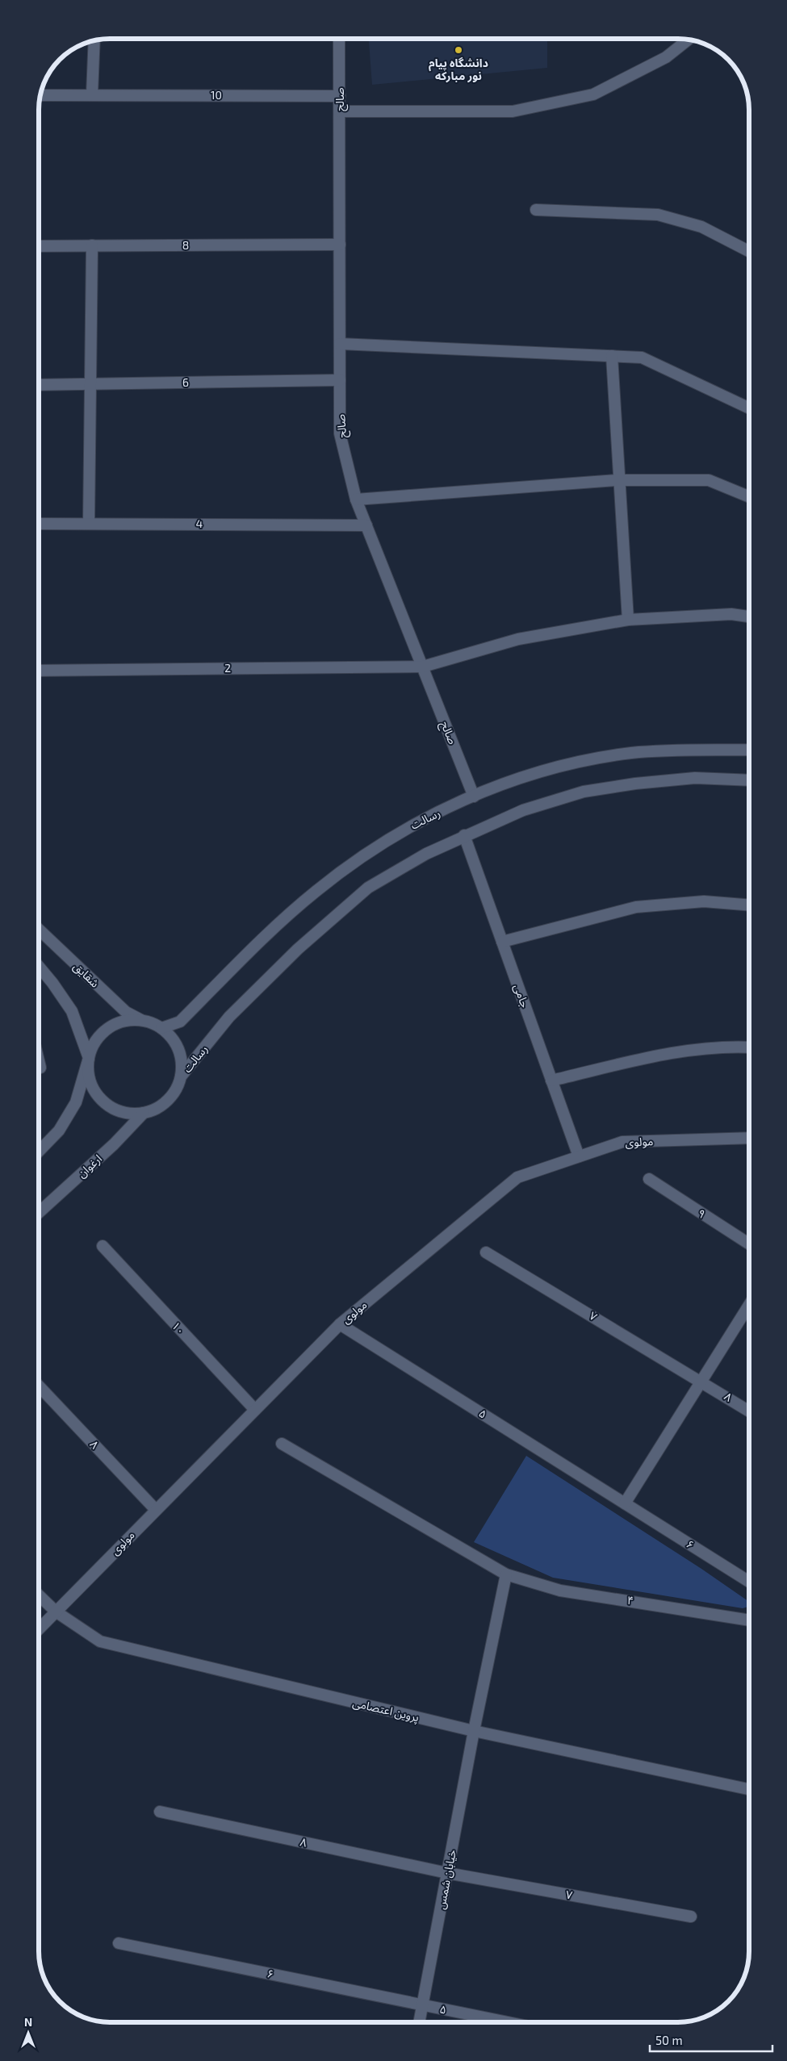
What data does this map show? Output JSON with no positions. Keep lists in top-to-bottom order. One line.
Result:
{"streets":{"street":["10","صالح","8","6","4","2","رسالت","شقایق","جامی","مولوی","ارغوان","۹","۷","۱۰","۸","۵","۶","۴","پروین اعتصامی","خیابان شمس"]},"crossings":[["10","صالح"],["صالح","8"],["صالح","6"],["صالح","4"],["صالح","2"],["صالح","رسالت"],["رسالت","شقایق"],["رسالت","جامی"],["رسالت","ارغوان"],["شقایق","ارغوان"],["جامی","مولوی"],["مولوی","۱۰"],["مولوی","۸"],["مولوی","۵"],["مولوی","پروین اعتصامی"],["۷","۸"],["۷","خیابان شمس"],["۸","خیابان شمس"],["۵","۶"],["۵","خیابان شمس"],["۶","خیابان شمس"],["۴","خیابان شمس"],["پروین اعتصامی","خیابان شمس"]],"places":["دانشگاه پیام نور مبارکه"],"scale_bar":"50 m","north":"top"}
